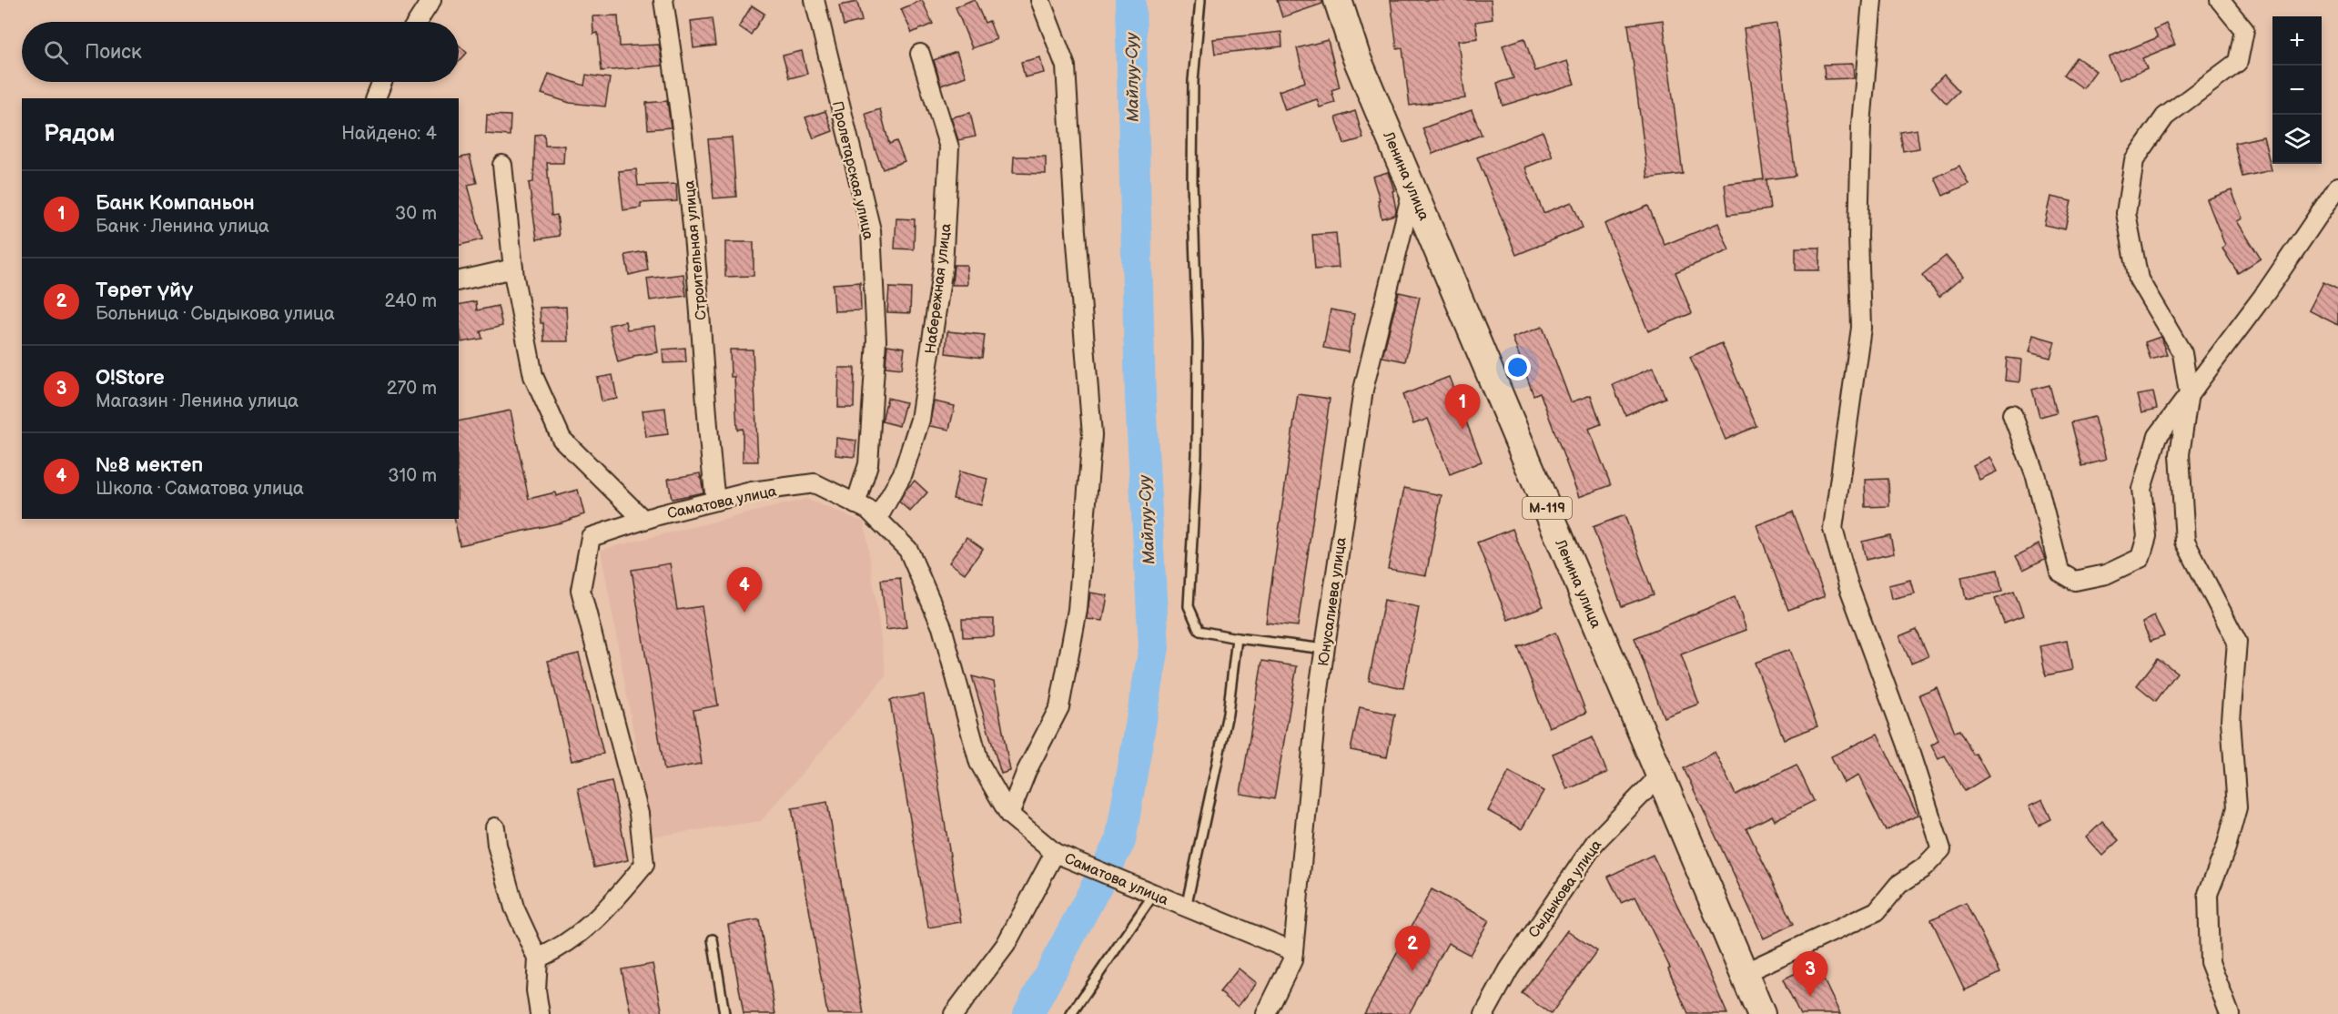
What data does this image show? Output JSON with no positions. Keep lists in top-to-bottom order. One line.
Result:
{"streets":{"main road":["Ленина улица","М-119"],"street":["Пролетарская улица","Строительная улица","Набережная улица","Саматова улица","Юнусалиева улица","Сыдыкова улица"]},"crossings":[["Пролетарская улица","Саматова улица"],["Ленина улица","Юнусалиева улица"],["Ленина улица","Сыдыкова улица"],["Строительная улица","Саматова улица"],["Набережная улица","Саматова улица"],["Саматова улица","Юнусалиева улица"]],"water":["Майлуу-Суу"],"page":{"map_buttons":["+","−"],"search":"Поиск","heading":["Рядом","Найдено: 4"],"list":[{"mark":"1","name":"Банк Компаньон","note":"Банк · Ленина улица","value":"30 m"},{"mark":"2","name":"Төрөт үйү","note":"Больница · Сыдыкова улица","value":"240 m"},{"mark":"3","name":"O!Store","note":"Магазин · Ленина улица","value":"270 m"},{"mark":"4","name":"№8 мектеп","note":"Школа · Саматова улица","value":"310 m"}],"pins":["1","4","2","3"]}}
